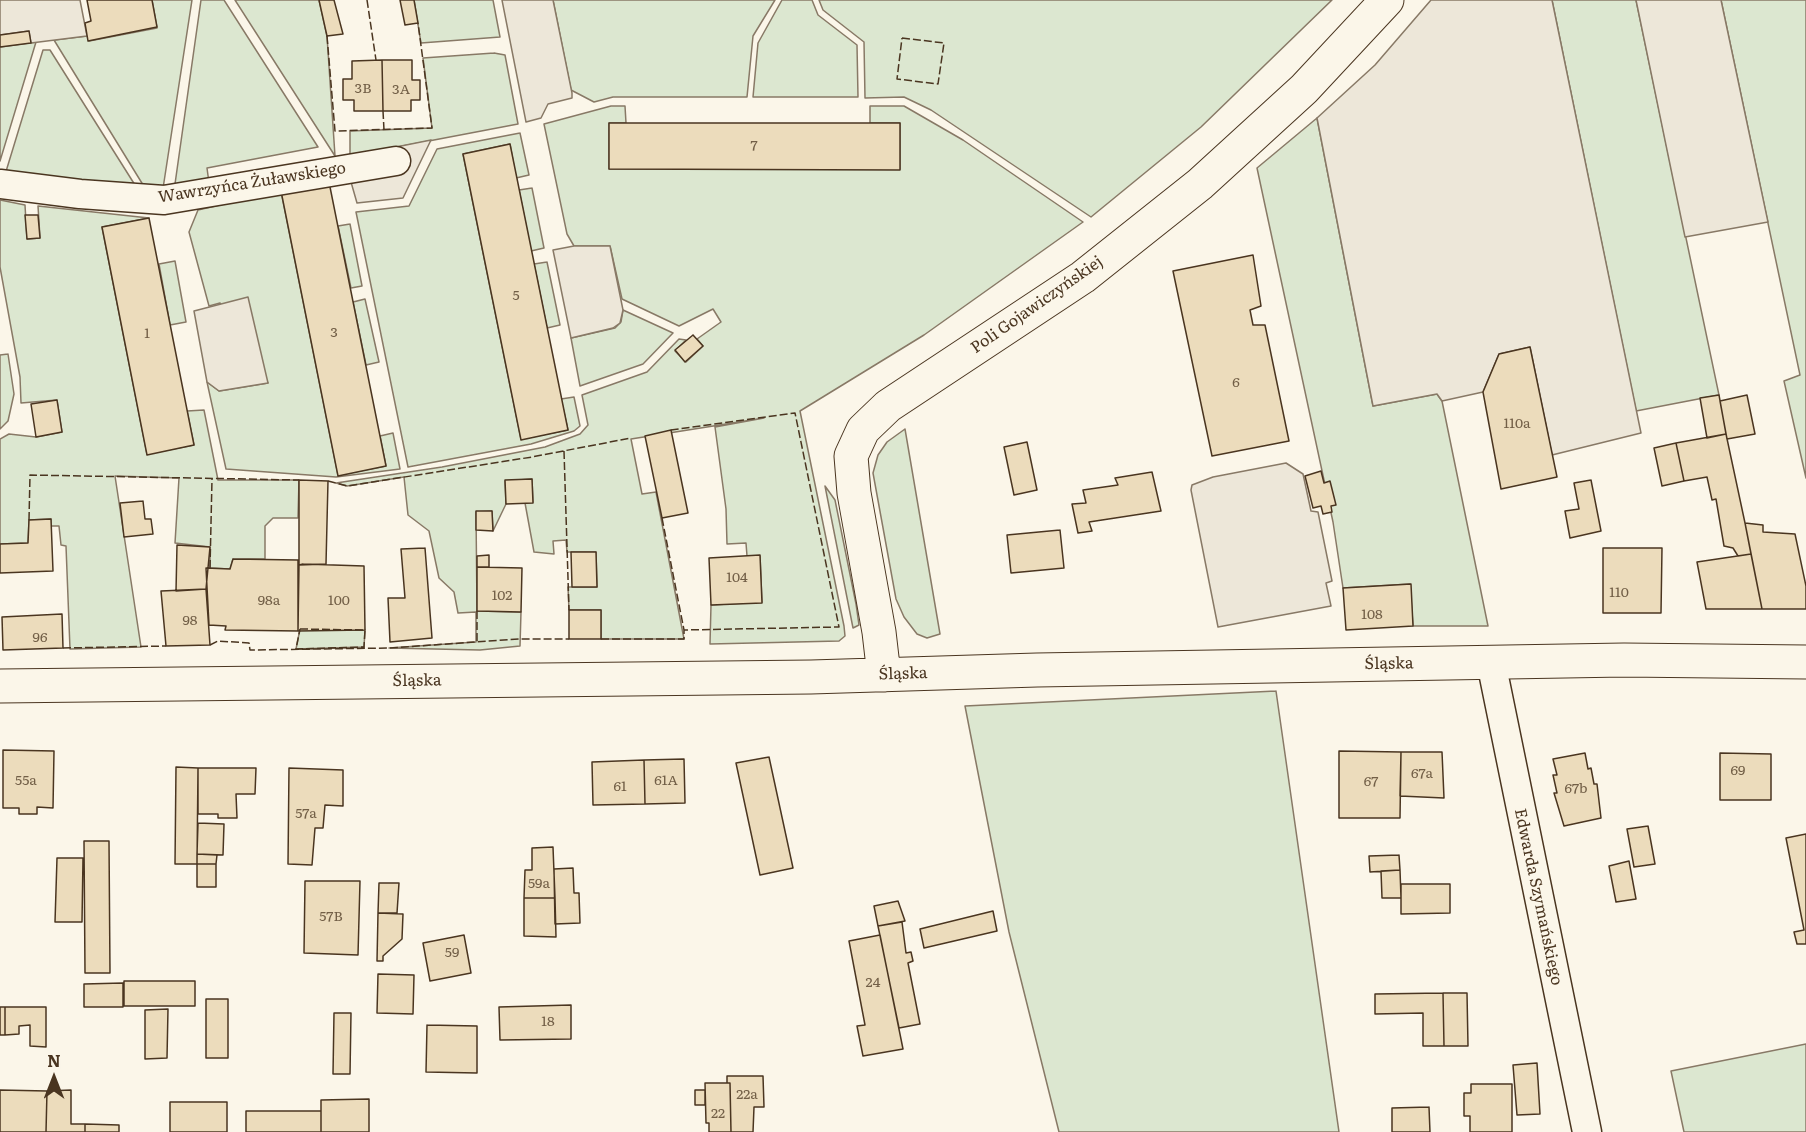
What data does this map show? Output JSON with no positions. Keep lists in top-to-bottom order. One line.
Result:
{"streets":{"street":["Wawrzyńca Żuławskiego","Poli Gojawiczyńskiej","Śląska","Edwarda Szymańskiego"]},"crossings":[["Poli Gojawiczyńskiej","Śląska"],["Śląska","Edwarda Szymańskiego"]],"house_numbers":["3B","3A","7","5","3","1","6","110a","104","110","102","98a","100","108","98","96","69","67a","55a","61A","67","61","67b","57a","59a","57B","59","24","18","22a","22"],"north":"top"}
